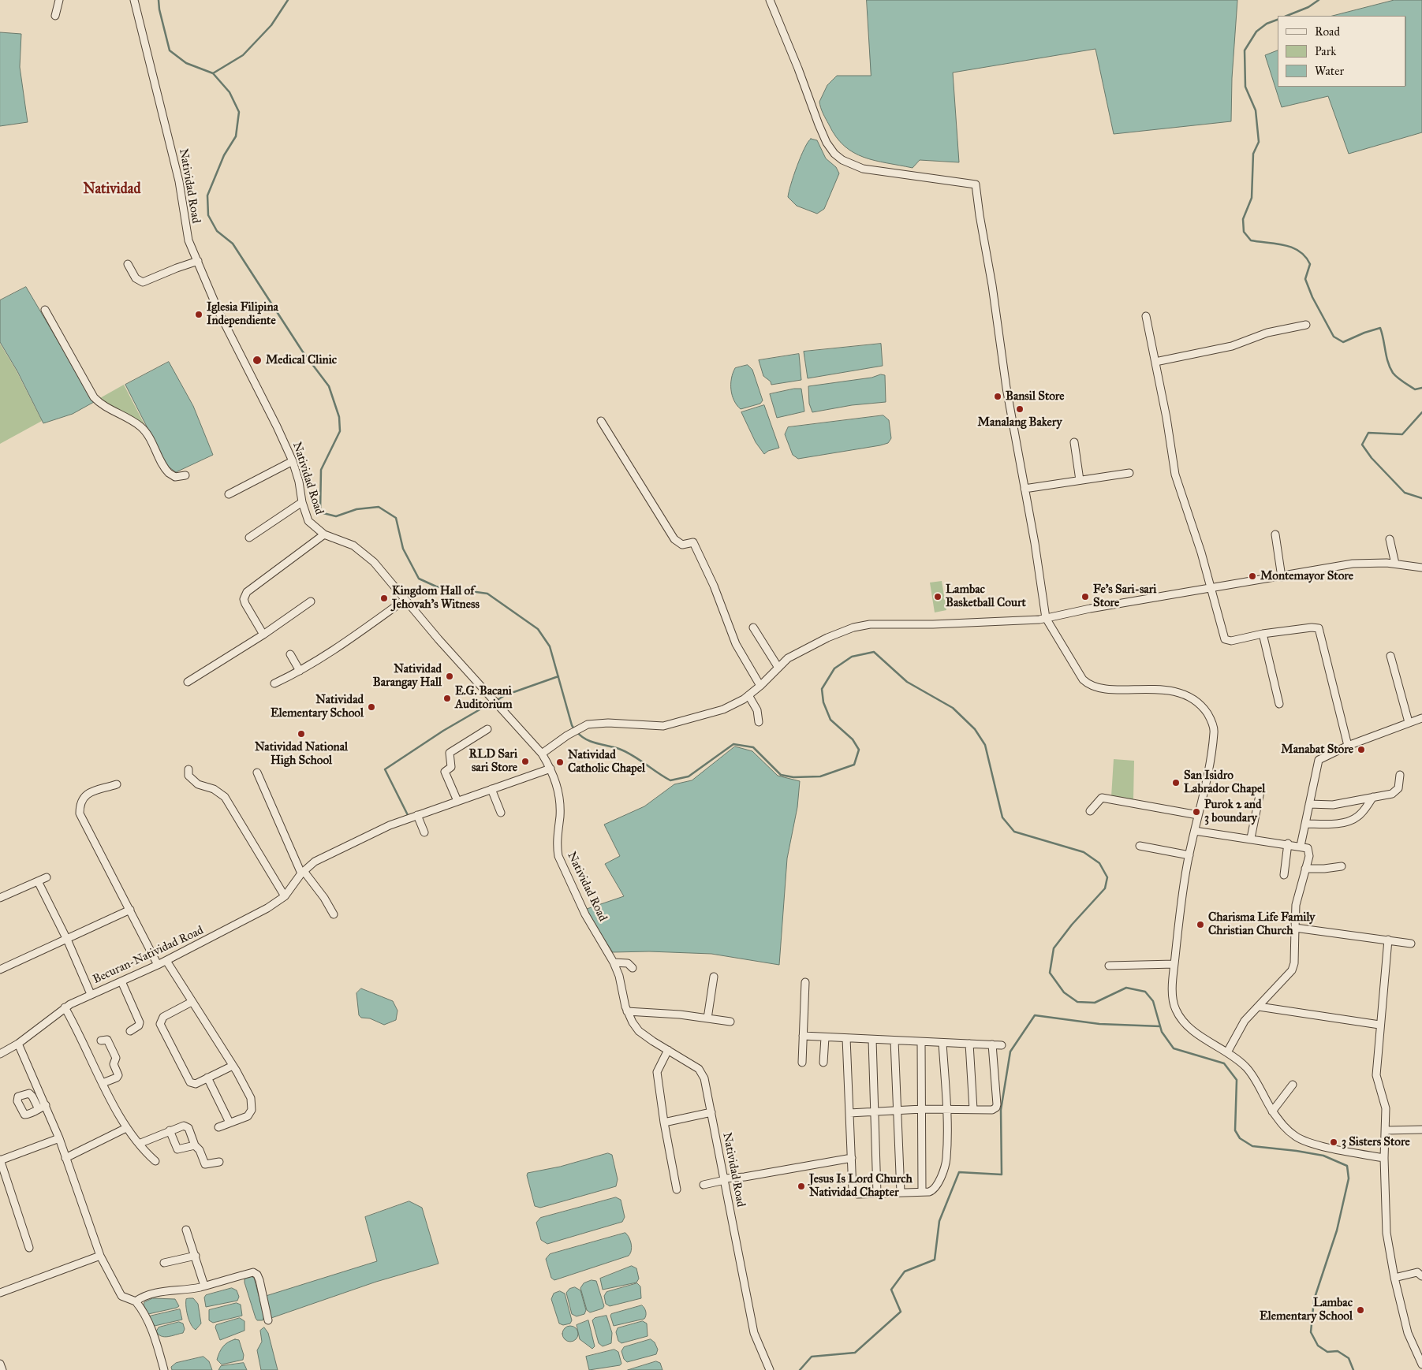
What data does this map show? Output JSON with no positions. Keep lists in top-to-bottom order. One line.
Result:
{"streets":{"street":["Natividad Road","Becuran-Natividad Road"]},"crossings":[["Natividad Road","Becuran-Natividad Road"]],"districts":["Natividad"],"places":["Iglesia Filipina Independiente","Medical Clinic","Bansil Store","Manalang Bakery","Montemayor Store","Lambac Basketball Court","Fe's Sari-sari Store","Kingdom Hall of Jehovah's Witness","Natividad Barangay Hall","E.G. Bacani Auditorium","Natividad Elementary School","Natividad National High School","Manabat Store","RLD Sari sari Store","Natividad Catholic Chapel","San Isidro Labrador Chapel","Purok 2 and 3 boundary","Charisma Life Family Christian Church","3 Sisters Store","Jesus Is Lord Church Natividad Chapter","Lambac Elementary School"],"legend":["Road","Park","Water"]}
